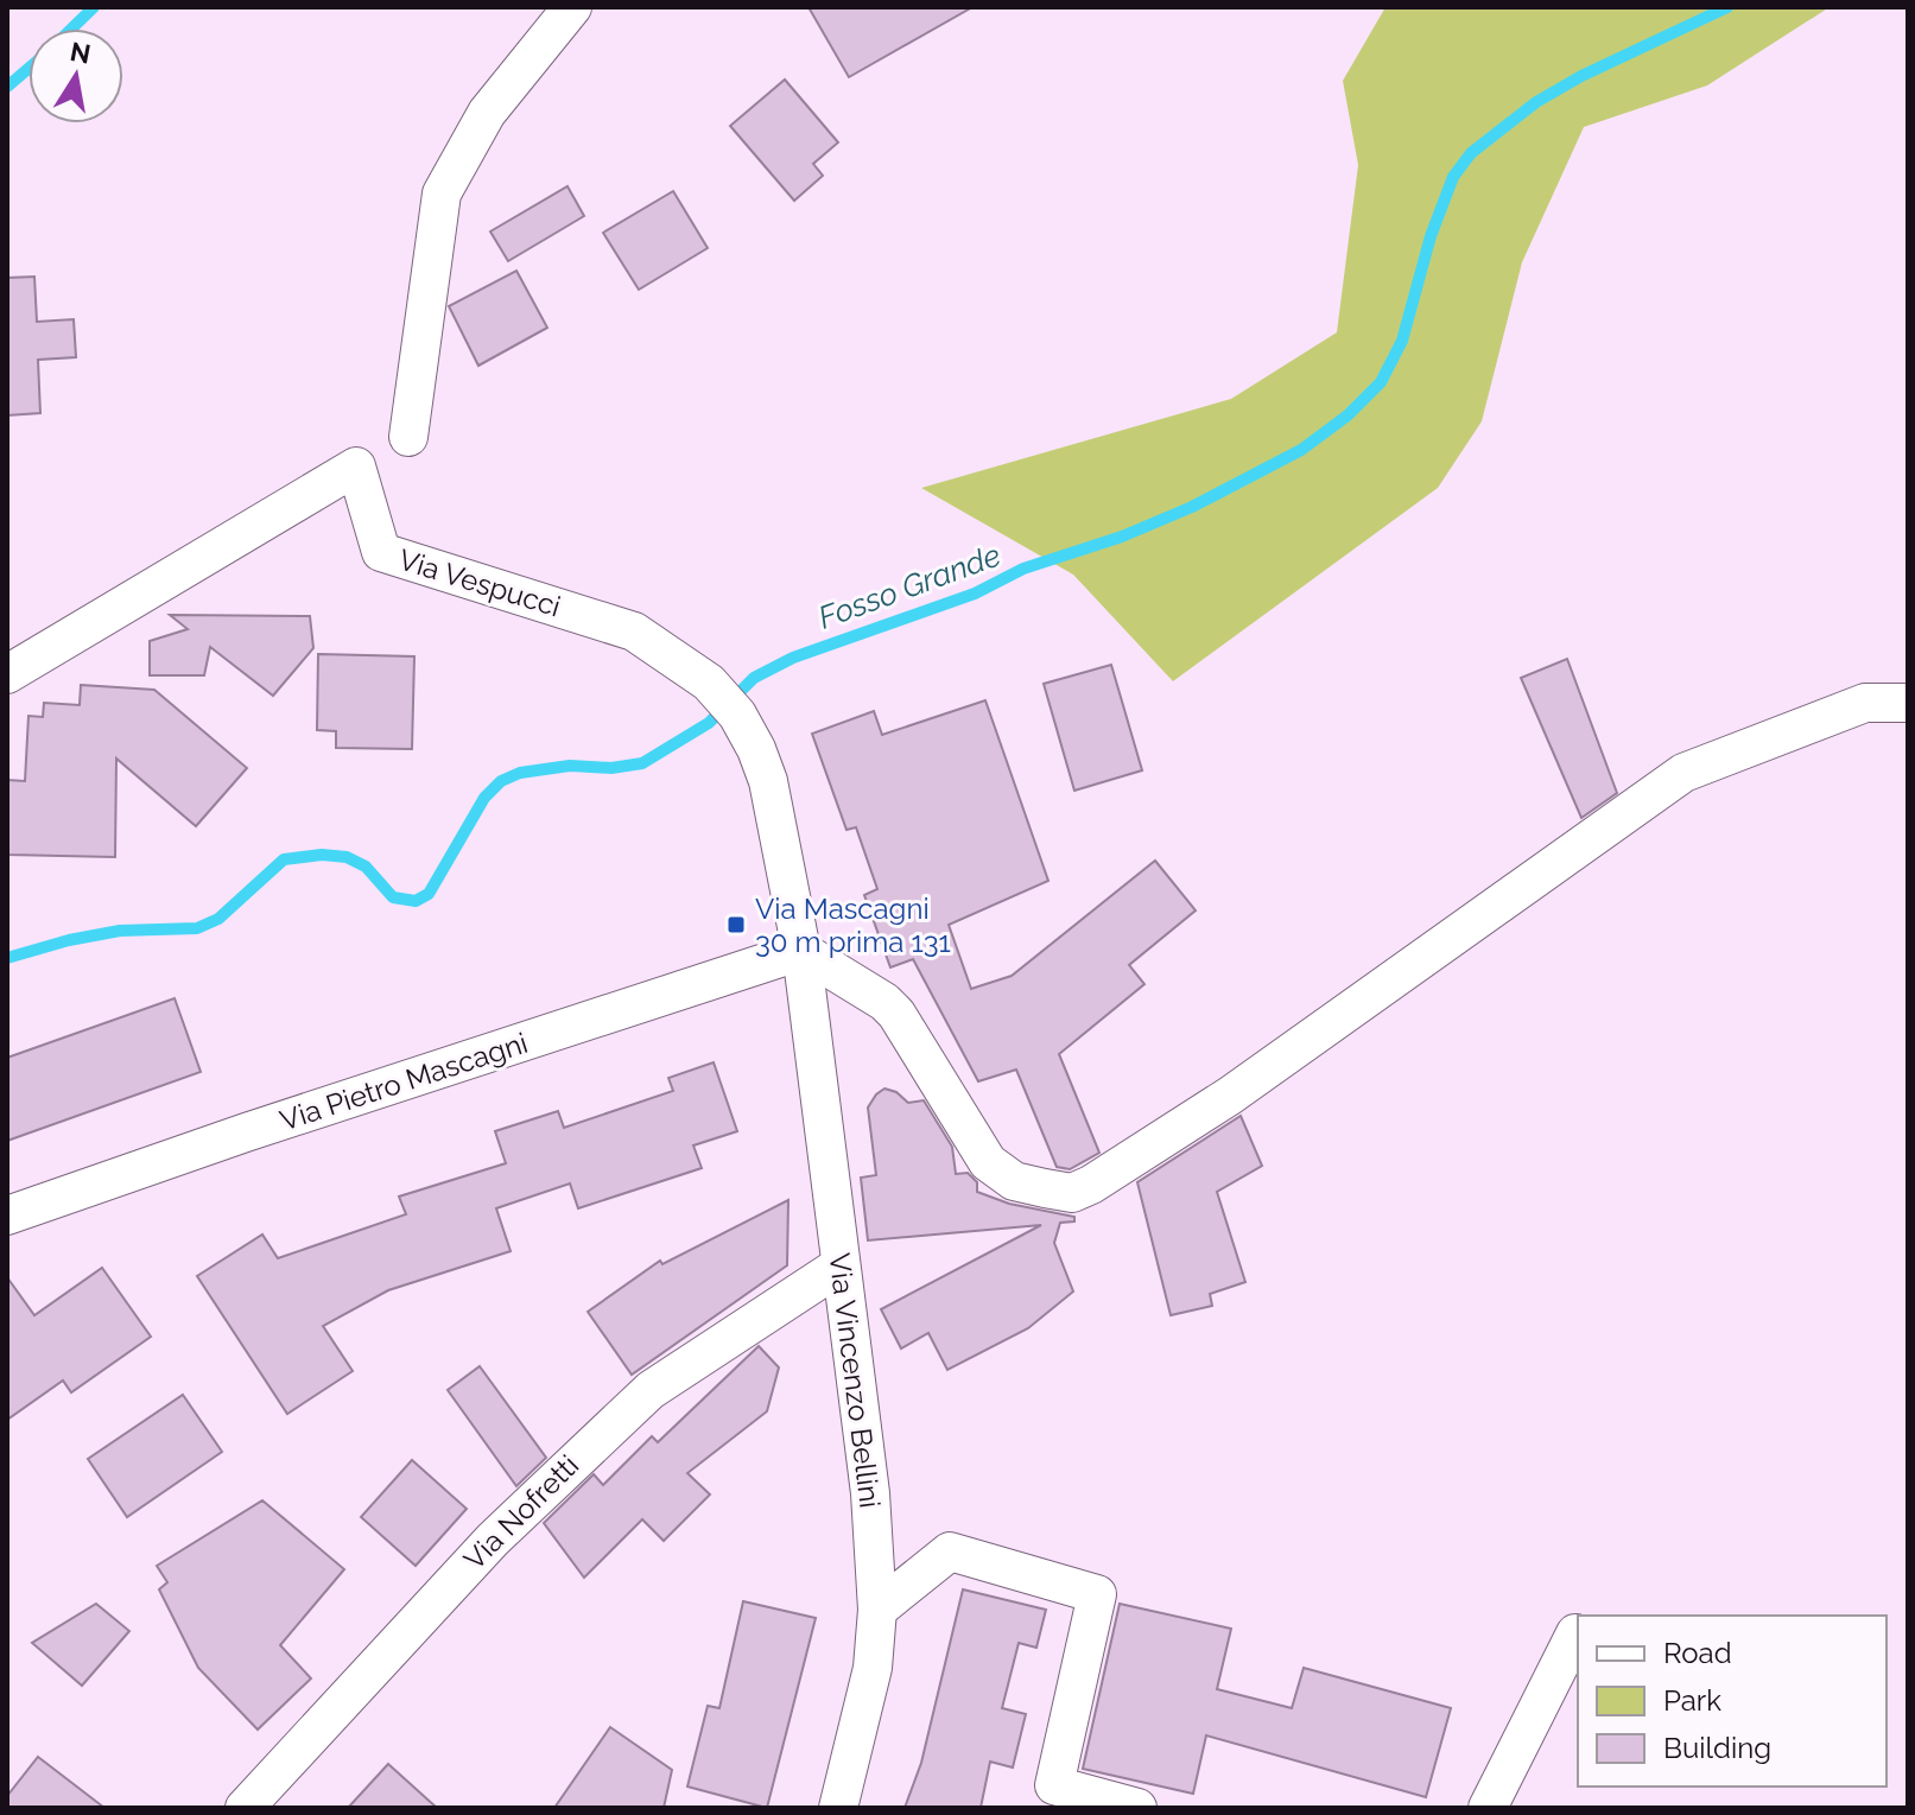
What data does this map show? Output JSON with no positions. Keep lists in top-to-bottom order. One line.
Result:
{"streets":{"street":["Via Vespucci","Via Pietro Mascagni","Via Vincenzo Bellini","Via Nofretti"]},"crossings":[["Via Vespucci","Via Pietro Mascagni"],["Via Vespucci","Via Vincenzo Bellini"],["Via Pietro Mascagni","Via Vincenzo Bellini"],["Via Vincenzo Bellini","Via Nofretti"]],"water":["Fosso Grande"],"places":{"transit":["Via Mascagni 30 m prima 131"]},"legend":["Road","Park","Building"],"north":"top"}
